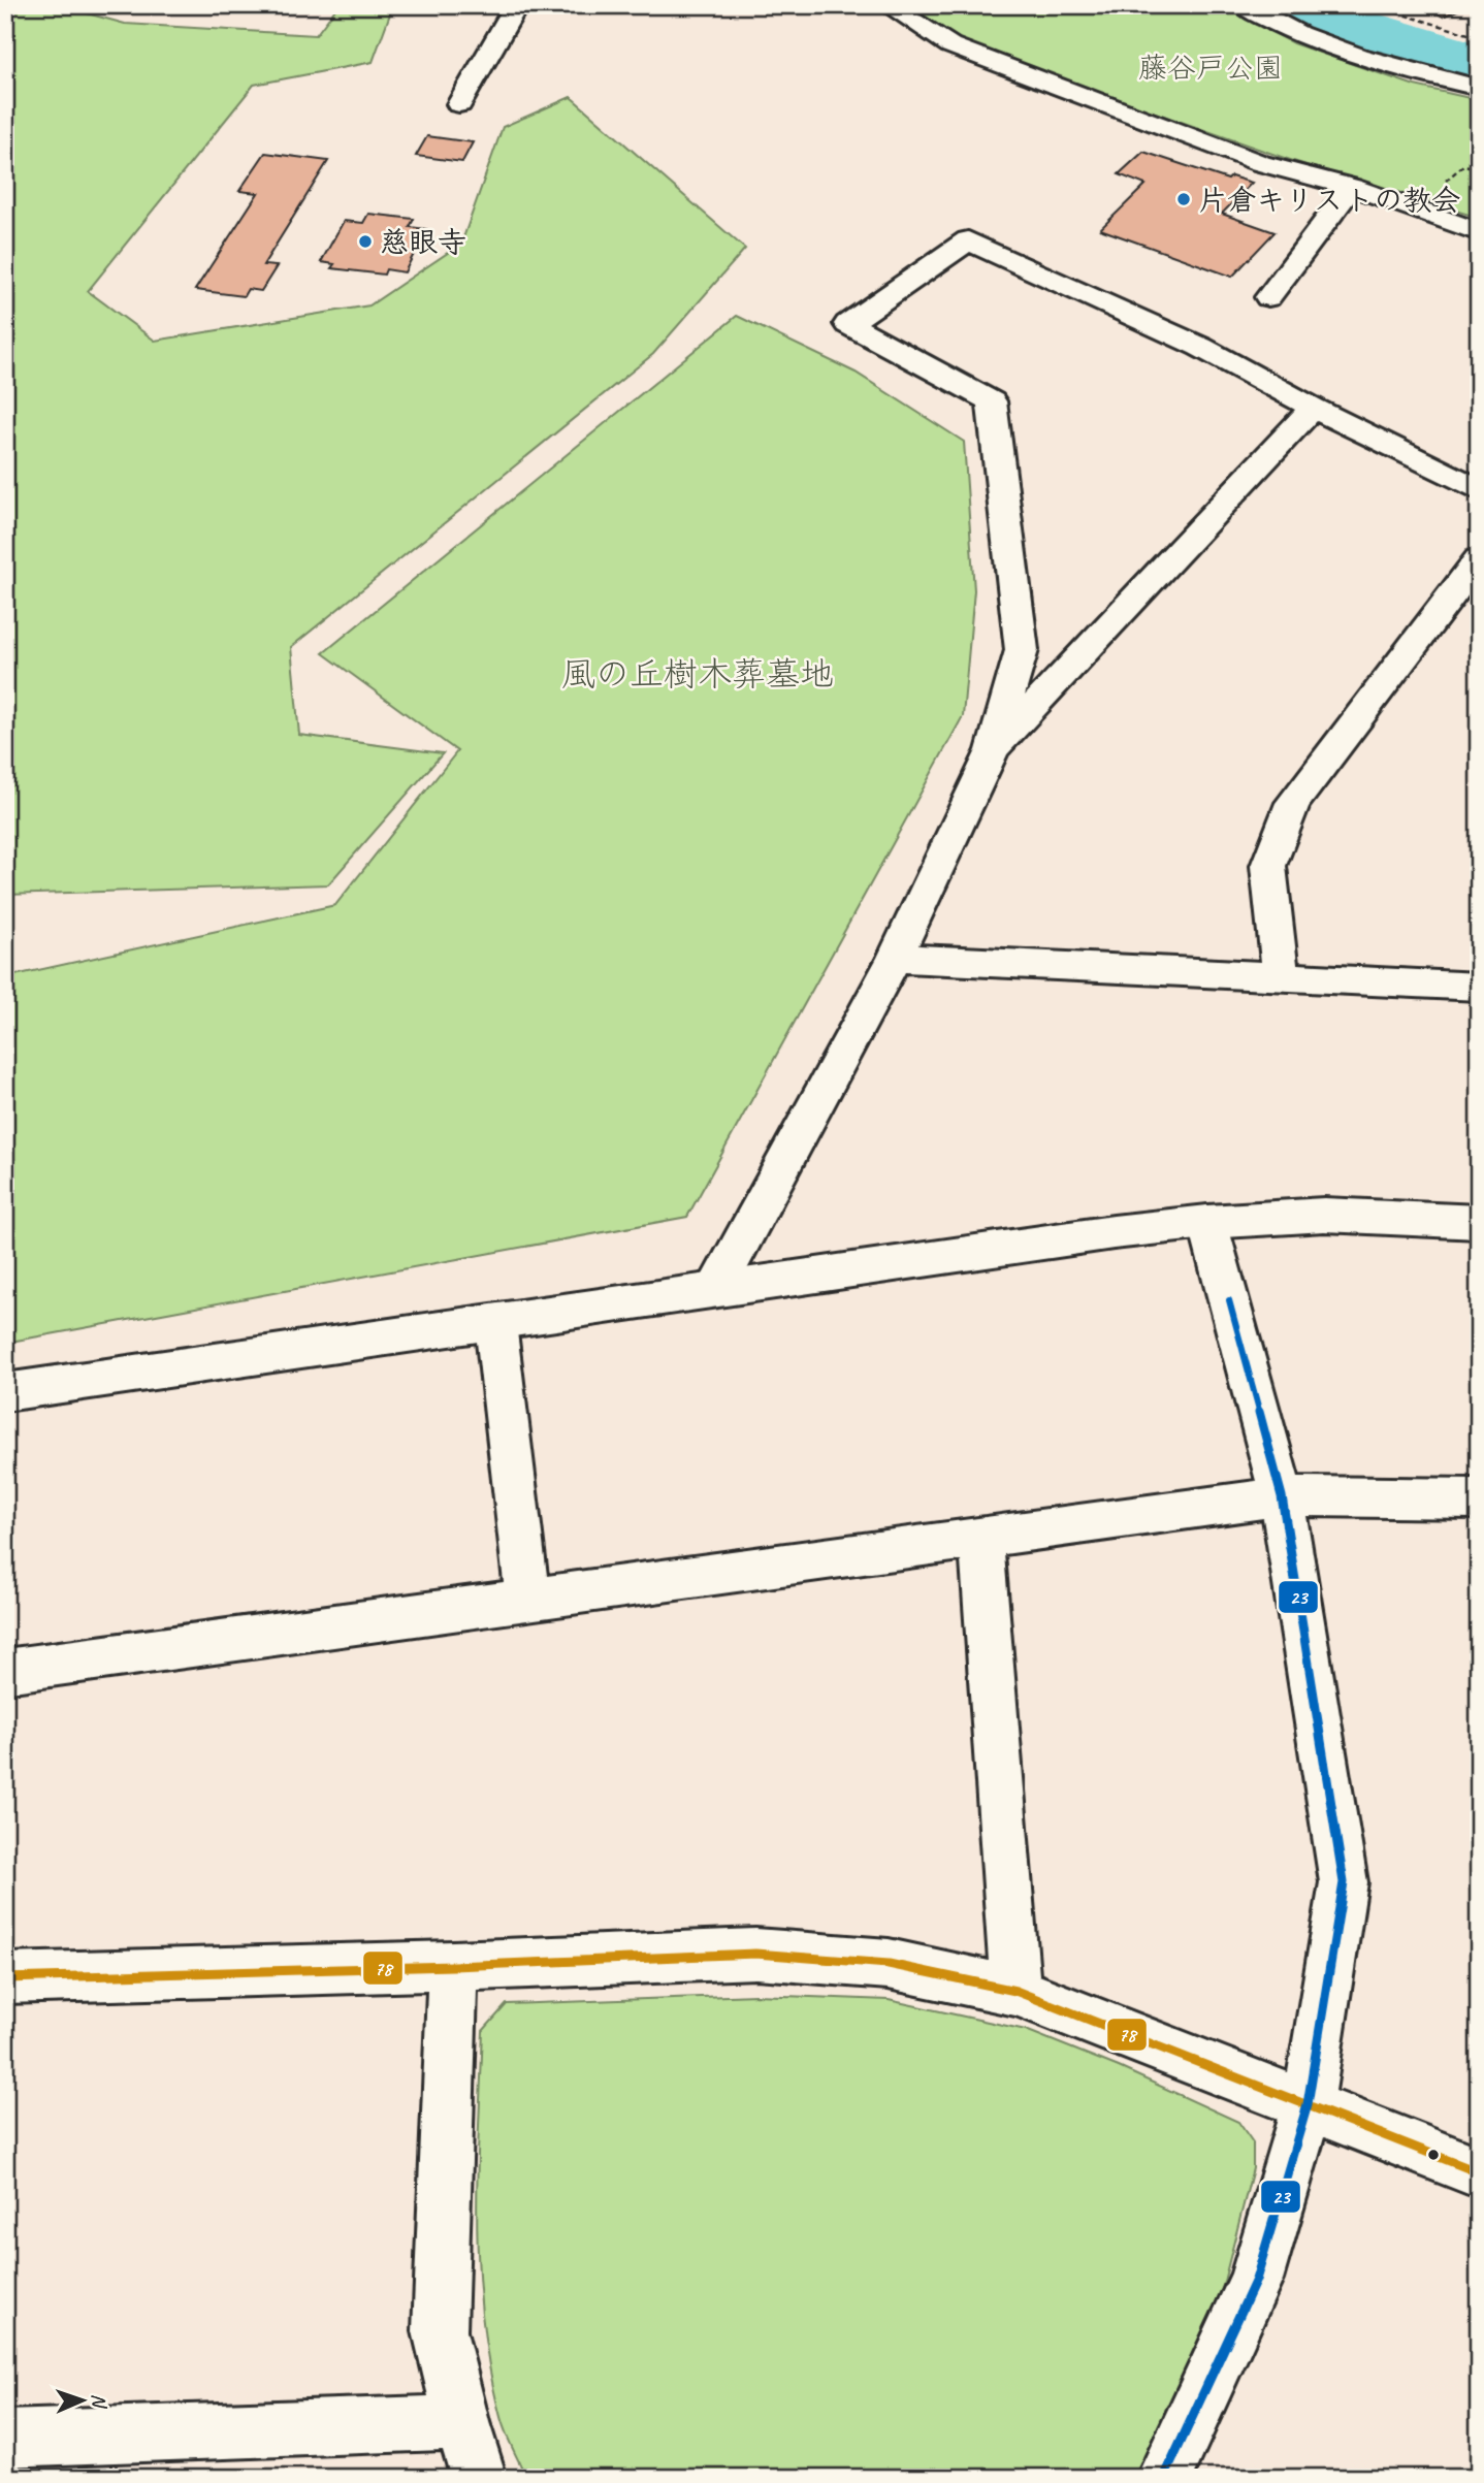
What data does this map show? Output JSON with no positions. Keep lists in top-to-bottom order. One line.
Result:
{"parks":["藤谷戸公園","風の丘樹木葬墓地"],"places":["片倉キリストの教会","慈眼寺"],"lines":["transit line 23","transit line 78"],"north":"right"}
